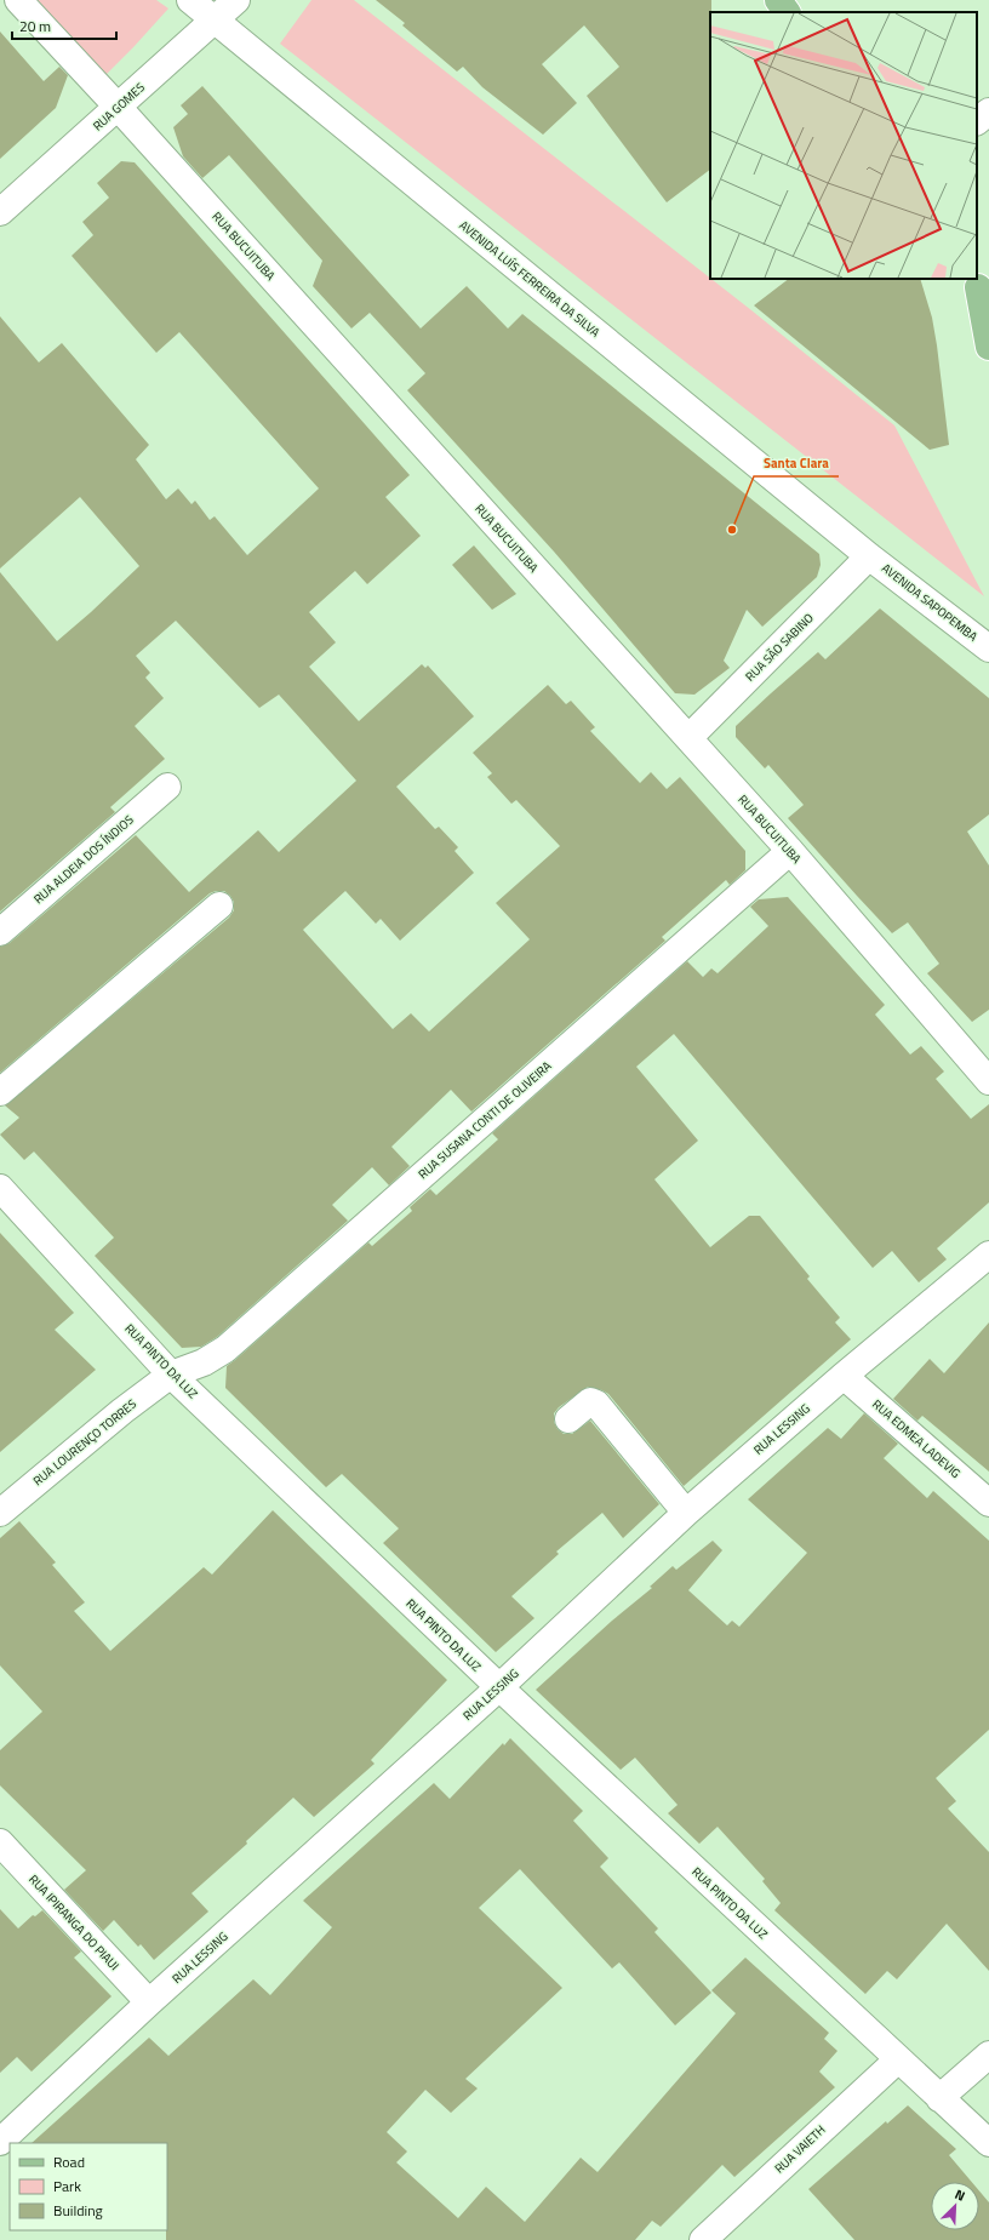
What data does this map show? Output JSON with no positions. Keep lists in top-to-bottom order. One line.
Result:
{"streets":{"street":["RUA GOMES","RUA BUCUITUBA","AVENIDA LUÍS FERREIRA DA SILVA","AVENIDA SAPOPEMBA","RUA SÃO SABINO","RUA ALDEIA DOS ÍNDIOS","RUA SUSANA CONTI DE OLIVEIRA","RUA PINTO DA LUZ","RUA LESSING","RUA EDMEA LADEVIG","RUA LOURENÇO TORRES","RUA IPIRANGA DO PIAUI","RUA VAIETH"]},"crossings":[["RUA GOMES","RUA BUCUITUBA"],["RUA GOMES","AVENIDA LUÍS FERREIRA DA SILVA"],["RUA BUCUITUBA","RUA SÃO SABINO"],["RUA BUCUITUBA","RUA SUSANA CONTI DE OLIVEIRA"],["AVENIDA LUÍS FERREIRA DA SILVA","AVENIDA SAPOPEMBA"],["AVENIDA LUÍS FERREIRA DA SILVA","RUA SÃO SABINO"],["AVENIDA SAPOPEMBA","RUA SÃO SABINO"],["RUA SUSANA CONTI DE OLIVEIRA","RUA PINTO DA LUZ"],["RUA SUSANA CONTI DE OLIVEIRA","RUA LOURENÇO TORRES"],["RUA PINTO DA LUZ","RUA LESSING"],["RUA PINTO DA LUZ","RUA LOURENÇO TORRES"],["RUA PINTO DA LUZ","RUA VAIETH"],["RUA LESSING","RUA EDMEA LADEVIG"],["RUA LESSING","RUA IPIRANGA DO PIAUI"]],"places":["Santa Clara"],"legend":["Road","Park","Building"],"scale_bar":"20 m","north":"top right"}
